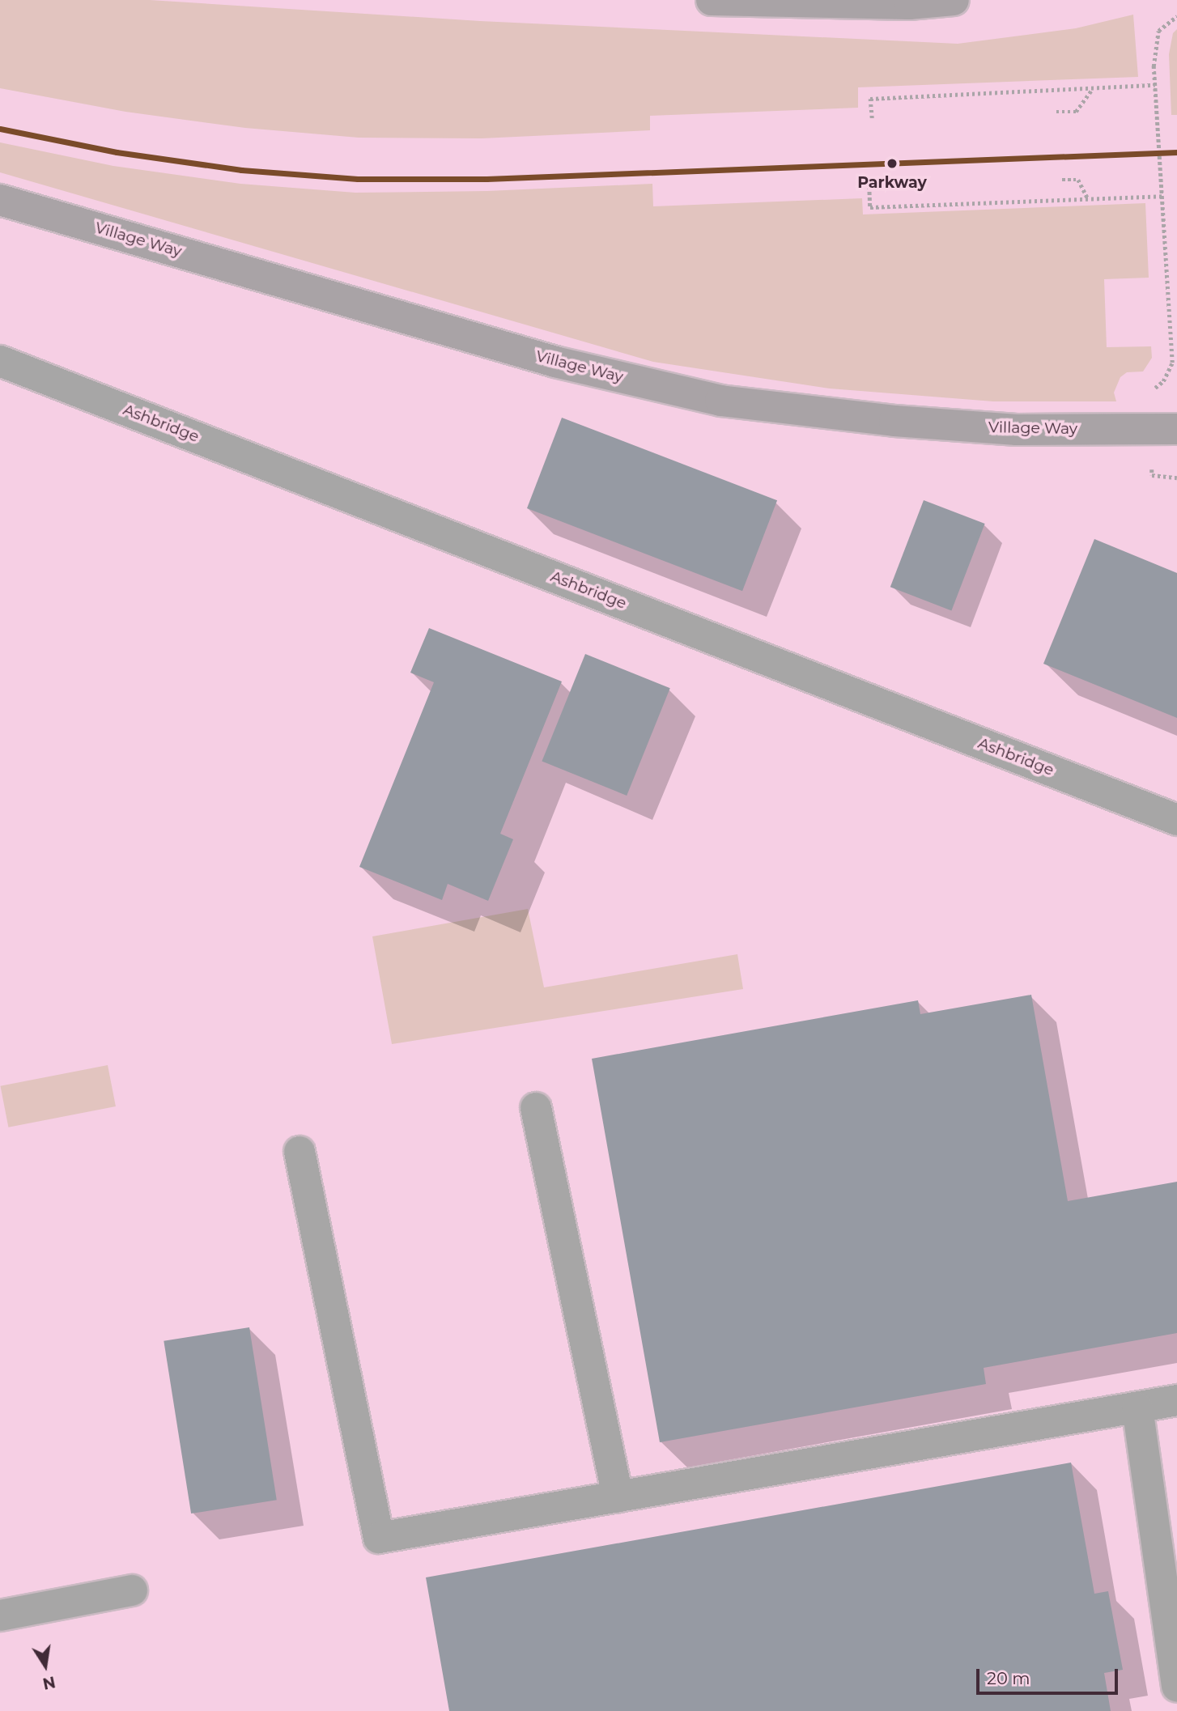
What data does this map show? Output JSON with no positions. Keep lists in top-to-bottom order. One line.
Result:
{"streets":{"highway":["Village Way"],"street":["Ashbridge"]},"places":["Parkway"],"scale_bar":"20 m","north":"bottom"}
